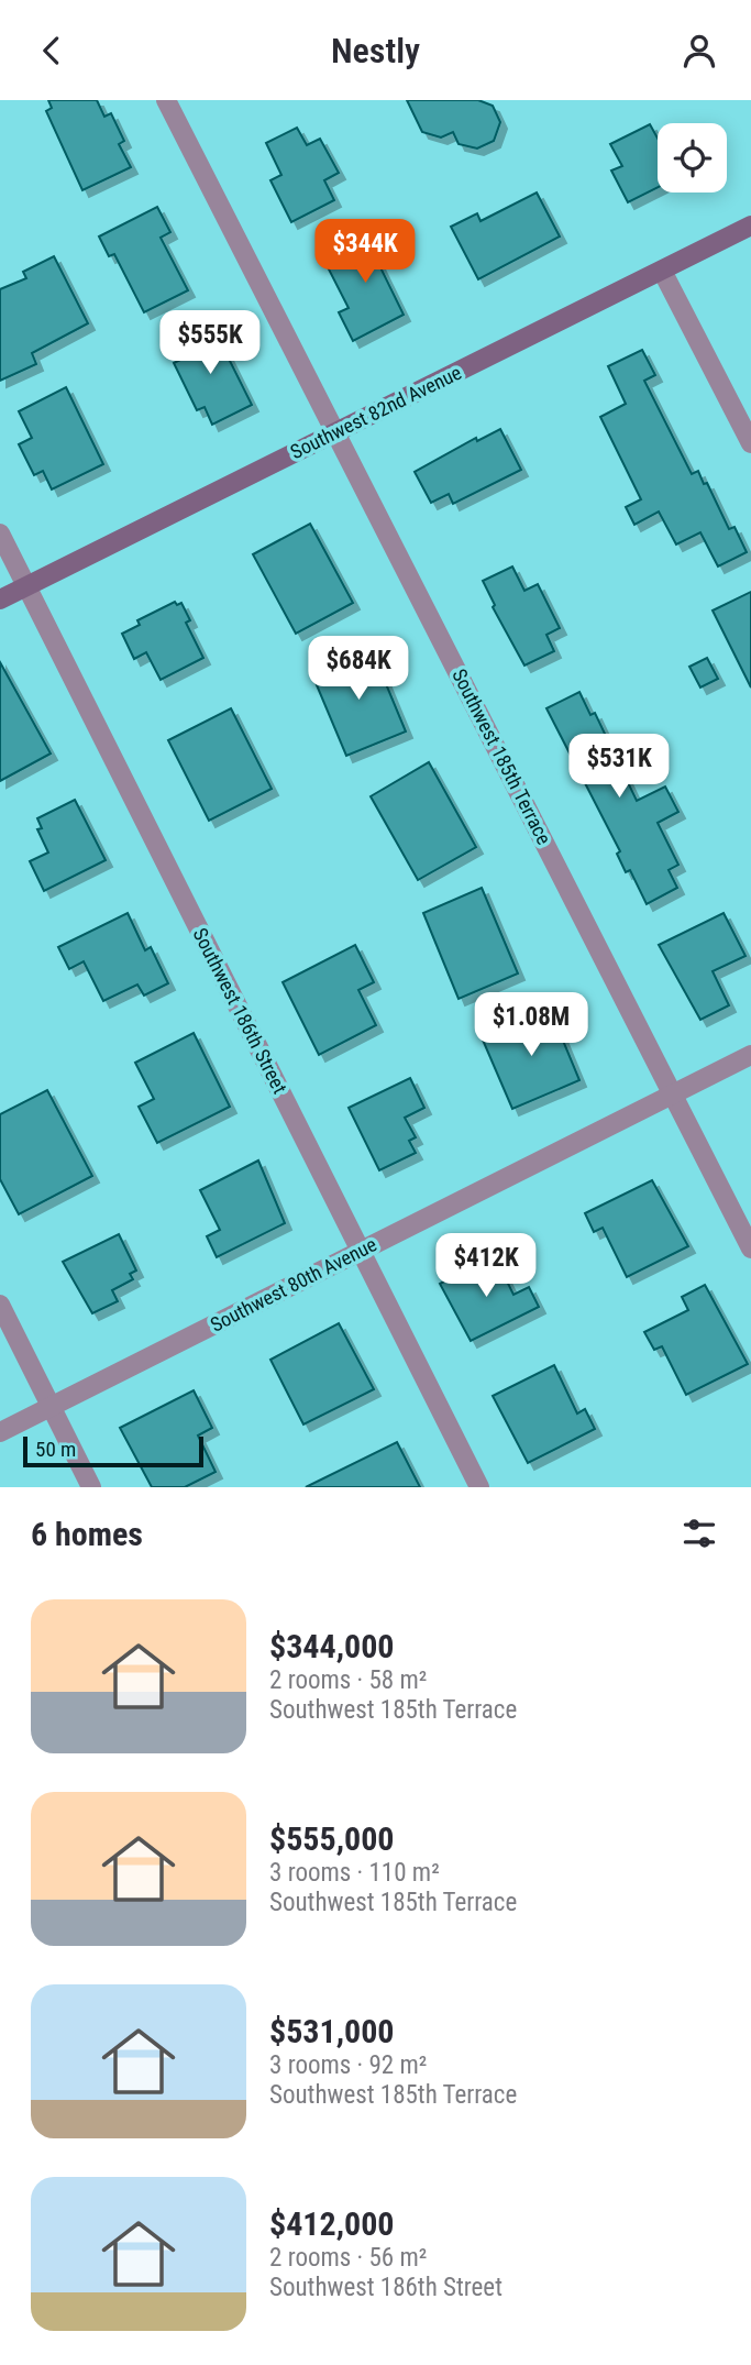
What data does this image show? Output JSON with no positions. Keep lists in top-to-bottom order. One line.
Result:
{"streets":{"street":["Southwest 82nd Avenue","Southwest 185th Terrace","Southwest 186th Street","Southwest 80th Avenue"]},"crossings":[["Southwest 82nd Avenue","Southwest 185th Terrace"],["Southwest 82nd Avenue","Southwest 186th Street"],["Southwest 185th Terrace","Southwest 80th Avenue"],["Southwest 186th Street","Southwest 80th Avenue"]],"scale_bar":"50 m","page":{"header":"Nestly","price":["$344K","$555K","$684K","$531K","$1.08M","$412K"],"scale":"50 m","heading":"6 homes","list":[{"name":"$344,000","note":"2 rooms · 58 m² · Southwest 185th Terrace"},{"name":"$555,000","note":"3 rooms · 110 m² · Southwest 185th Terrace"},{"name":"$531,000","note":"3 rooms · 92 m² · Southwest 185th Terrace"},{"name":"$412,000","note":"2 rooms · 56 m² · Southwest 186th Street"}]}}
